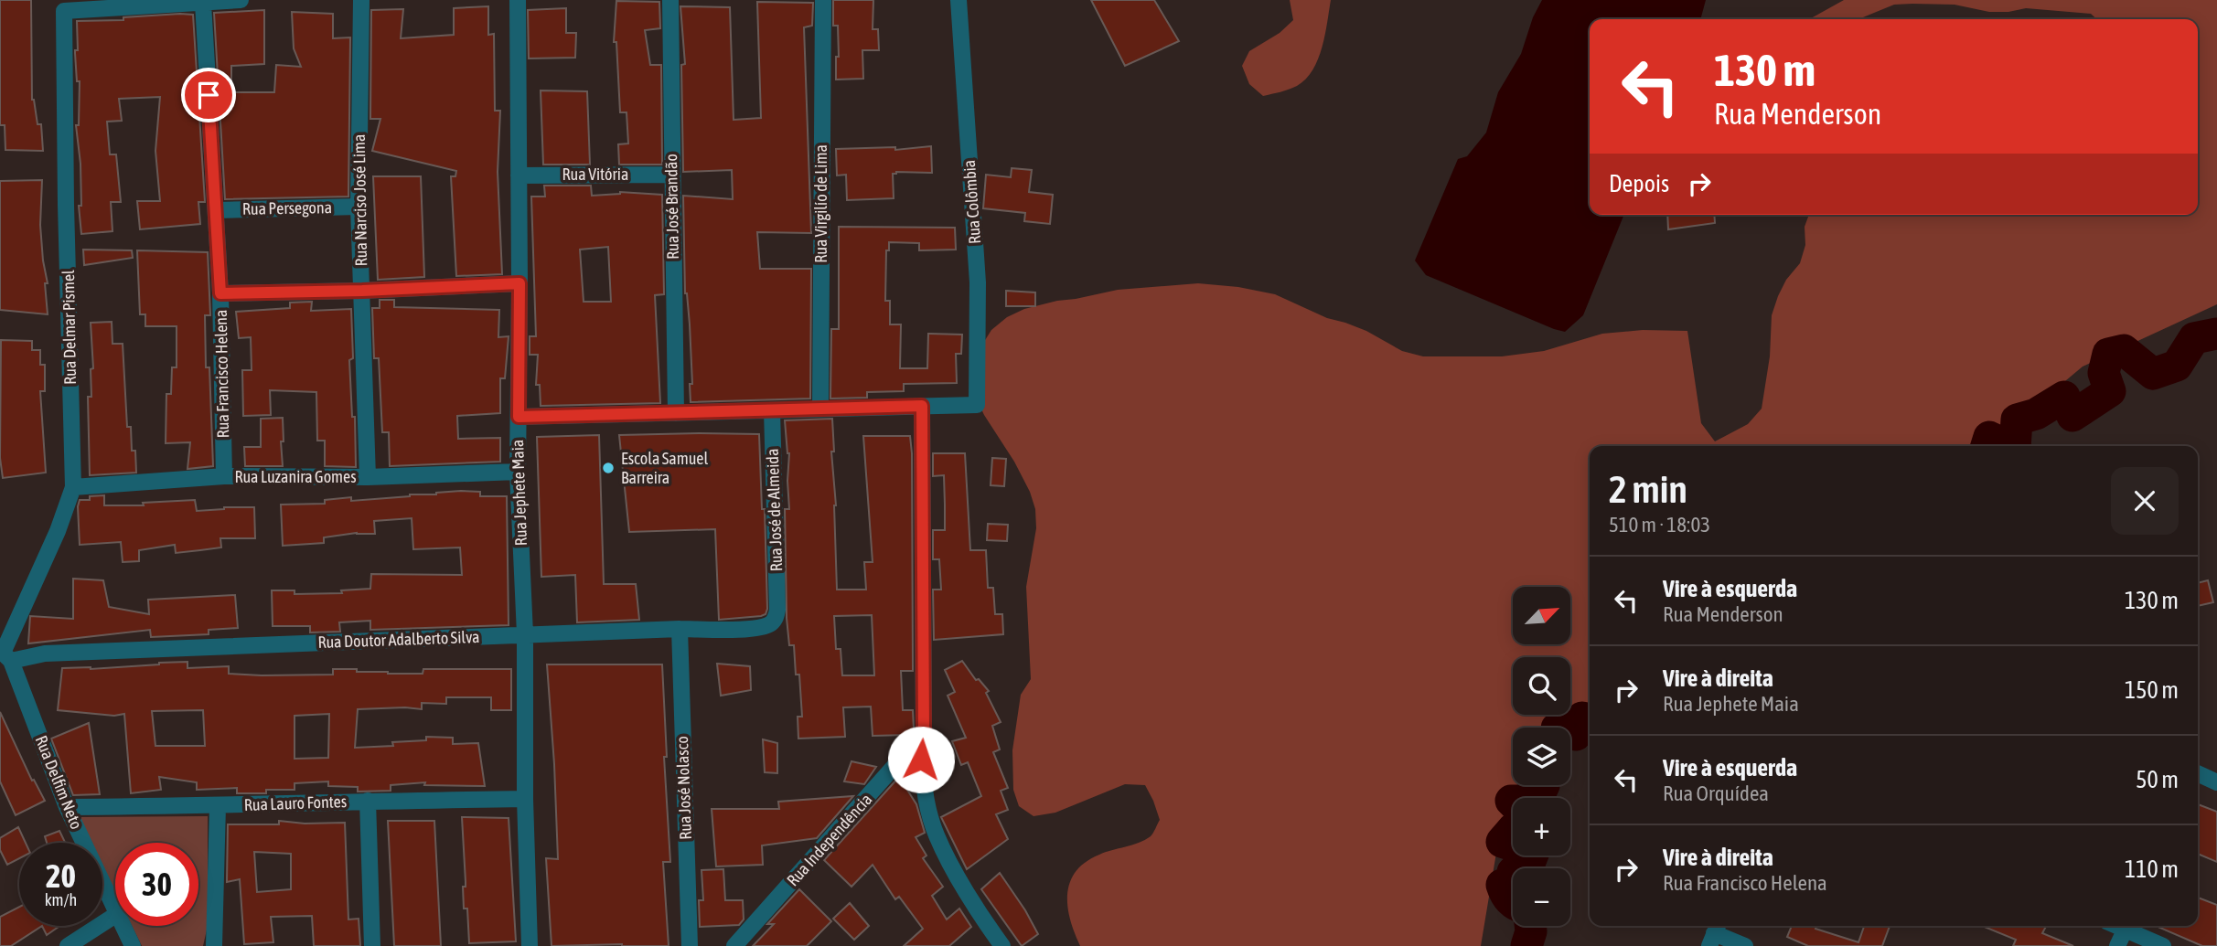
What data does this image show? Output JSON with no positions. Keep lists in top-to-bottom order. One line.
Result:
{"streets":{"street":["Rua Vitória","Rua Narciso José Lima","Rua Colômbia","Rua Virgilío de Lima","Rua José Brandão","Rua Persegona","Rua Delmar Pismel","Rua Francisco Helena","Rua Luzanira Gomes","Rua Jephete Maia","Rua José de Almeida","Rua Doutor Adalberto Silva","Rua Delfim Neto","Rua José Nolasco","Rua Lauro Fontes","Rua Independência"]},"crossings":[["Rua Vitória","Rua José Brandão"],["Rua Vitória","Rua Jephete Maia"],["Rua Narciso José Lima","Rua Persegona"],["Rua Narciso José Lima","Rua Luzanira Gomes"],["Rua Persegona","Rua Francisco Helena"],["Rua Delmar Pismel","Rua Luzanira Gomes"],["Rua Delmar Pismel","Rua Doutor Adalberto Silva"],["Rua Delmar Pismel","Rua Delfim Neto"],["Rua Francisco Helena","Rua Luzanira Gomes"],["Rua Luzanira Gomes","Rua Jephete Maia"],["Rua Jephete Maia","Rua Doutor Adalberto Silva"],["Rua Jephete Maia","Rua Lauro Fontes"],["Rua José de Almeida","Rua Doutor Adalberto Silva"],["Rua Doutor Adalberto Silva","Rua Delfim Neto"],["Rua Doutor Adalberto Silva","Rua José Nolasco"],["Rua Delfim Neto","Rua Lauro Fontes"]],"places":["Escola Samuel Barreira"],"north":"top right","page":{"turn":["130 m","Rua Menderson"],"then":"Depois","heading":["2 min","510 m · 18:03"],"list":[{"name":"Vire à esquerda","note":"Rua Menderson","value":"130 m"},{"name":"Vire à direita","note":"Rua Jephete Maia","value":"150 m"},{"name":"Vire à esquerda","note":"Rua Orquídea","value":"50 m"},{"name":"Vire à direita","note":"Rua Francisco Helena","value":"110 m"}],"map_buttons":["+","−"],"speed":"20 km/h","limit":"30"}}
